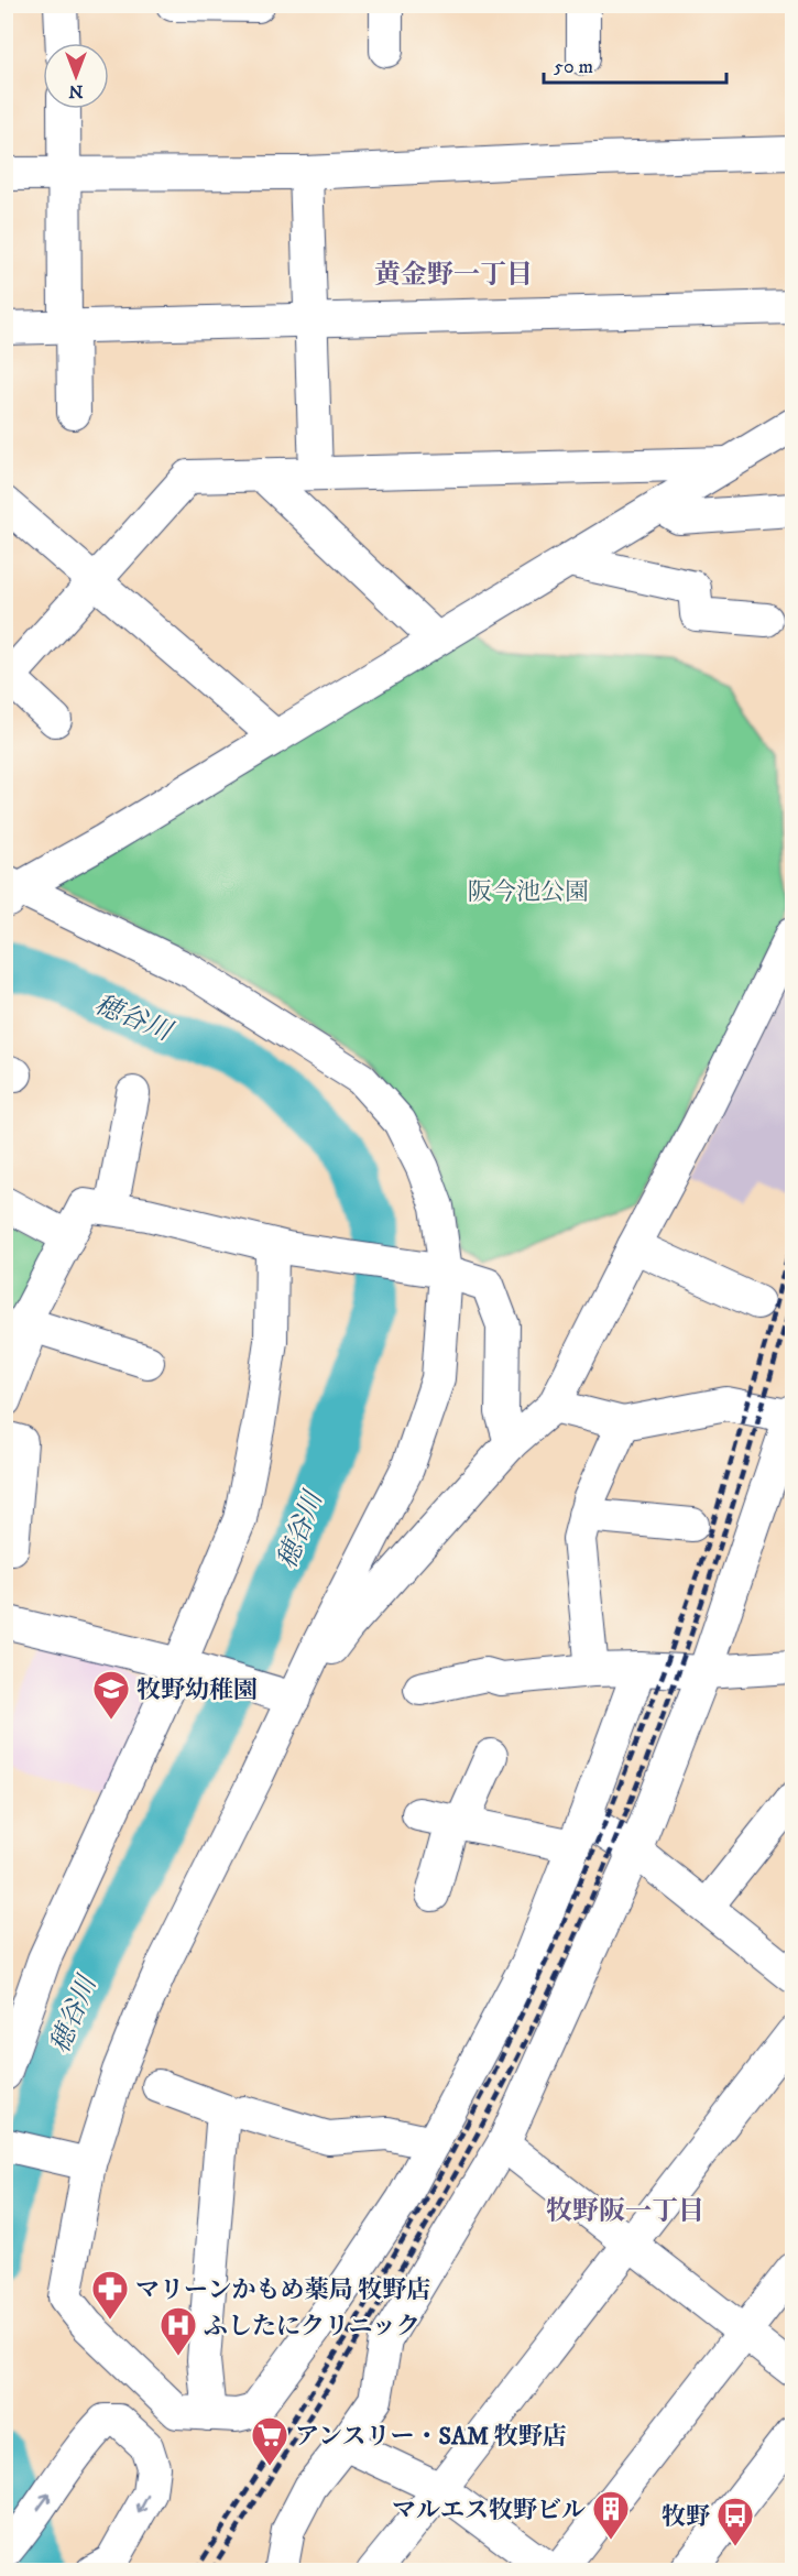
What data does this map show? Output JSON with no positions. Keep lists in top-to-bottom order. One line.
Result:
{"districts":["黄金野一丁目","牧野阪一丁目"],"water":["穂谷川"],"parks":["阪今池公園"],"places":{"school or university":["牧野幼稚園"],"pharmacy":["マリーンかもめ薬局 牧野店"],"hospital":["ふしたにクリニック"],"supermarket":["アンスリー・SAM 牧野店"],"building":["マルエス牧野ビル"],"bus stop":["牧野"]},"scale_bar":"50 m","north":"bottom"}
